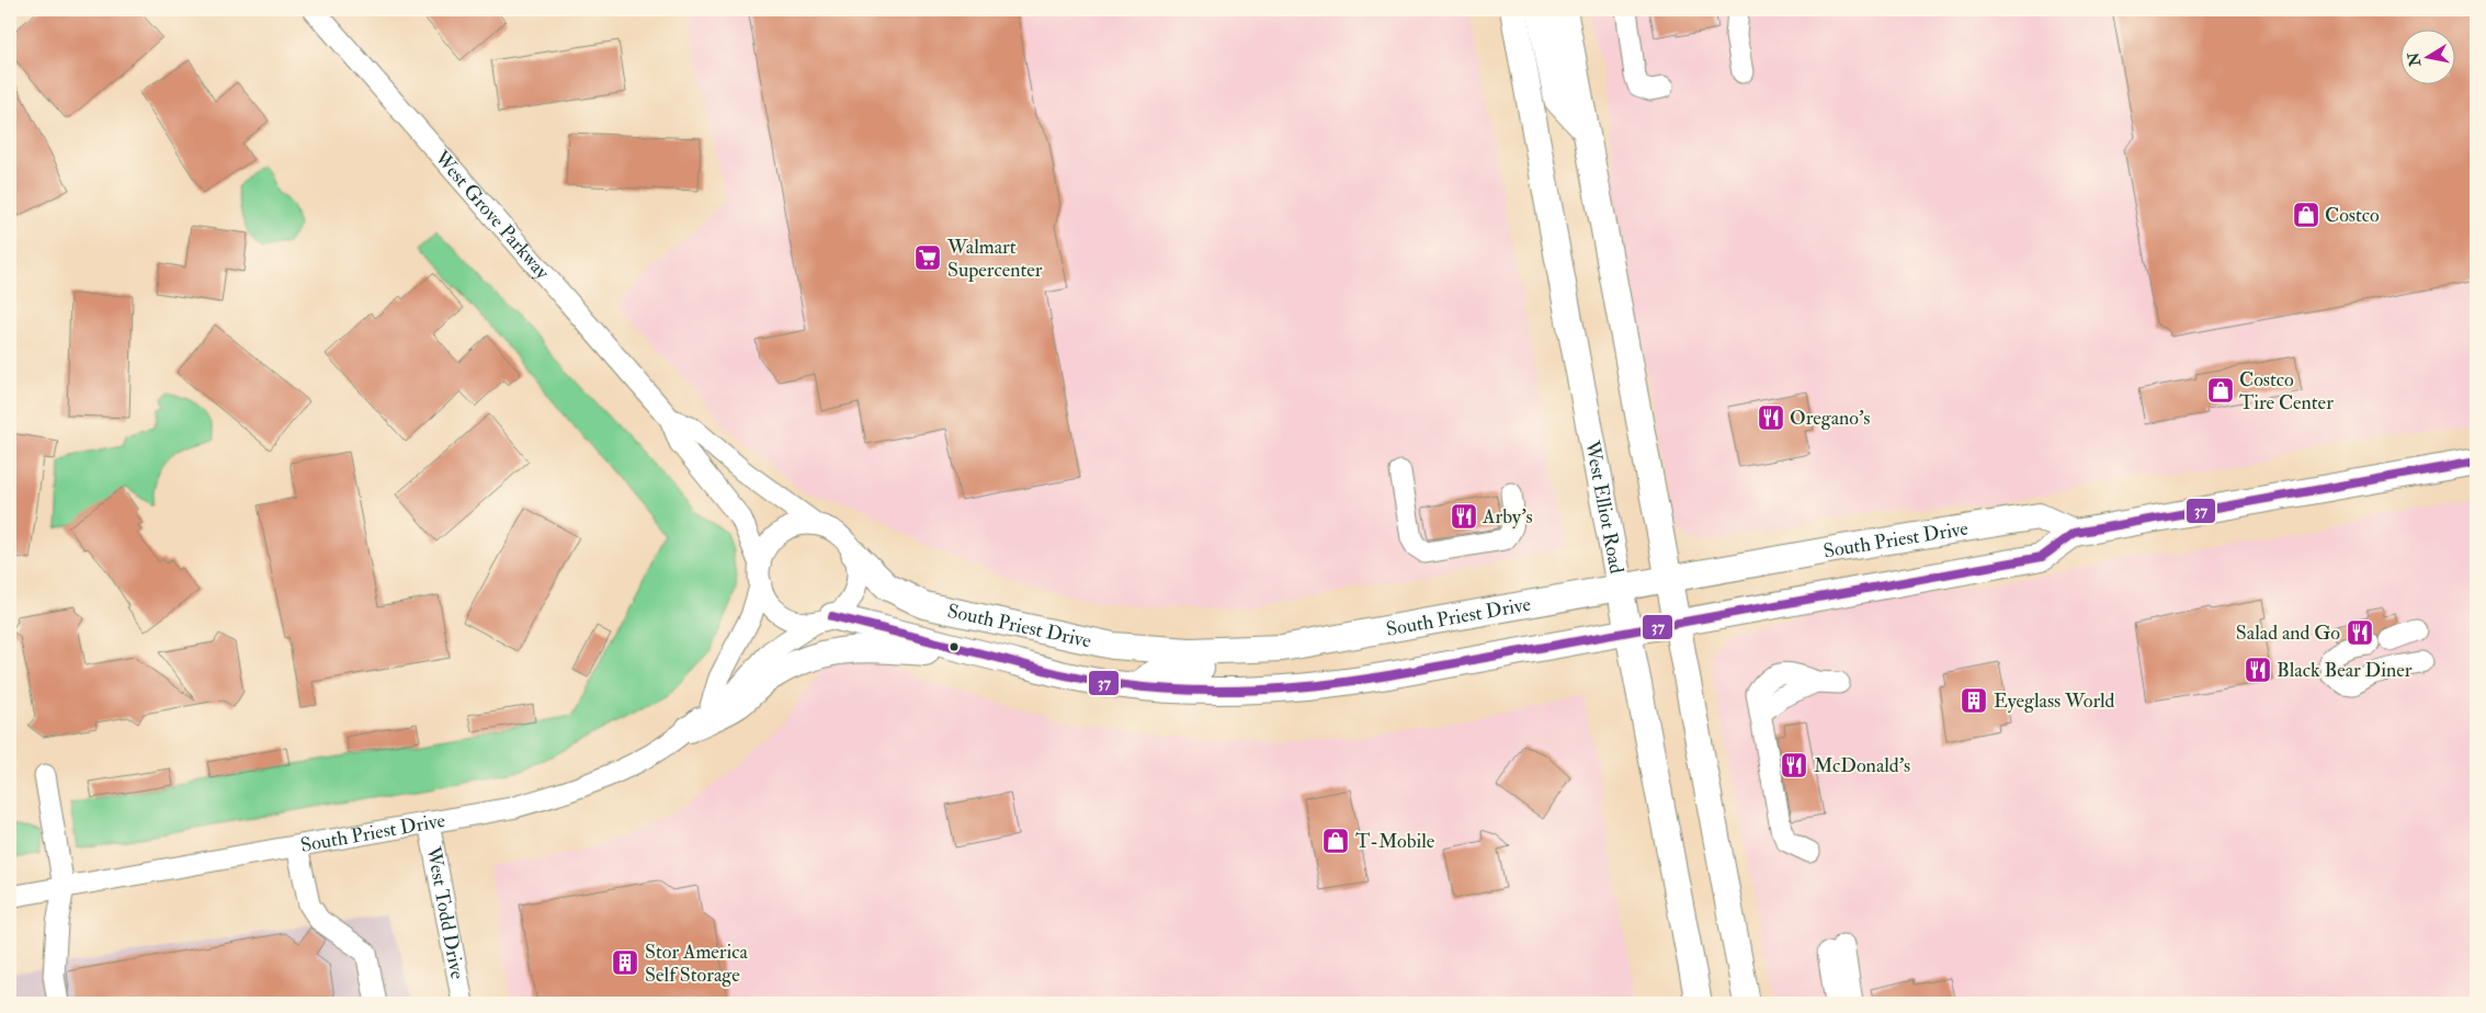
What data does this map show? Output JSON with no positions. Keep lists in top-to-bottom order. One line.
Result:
{"streets":{"main road":["West Elliot Road","South Priest Drive"],"street":["West Grove Parkway","West Todd Drive"]},"crossings":[["West Grove Parkway","South Priest Drive"],["West Elliot Road","South Priest Drive"],["South Priest Drive","West Todd Drive"]],"places":{"shop":["Costco","Costco Tire Center","T-Mobile"],"supermarket":["Walmart Supercenter"],"restaurant":["Oregano's","Arby's","Salad and Go","Black Bear Diner","McDonald's"],"building":["Eyeglass World","Stor America Self Storage"]},"lines":["transit line 37"],"north":"left"}
